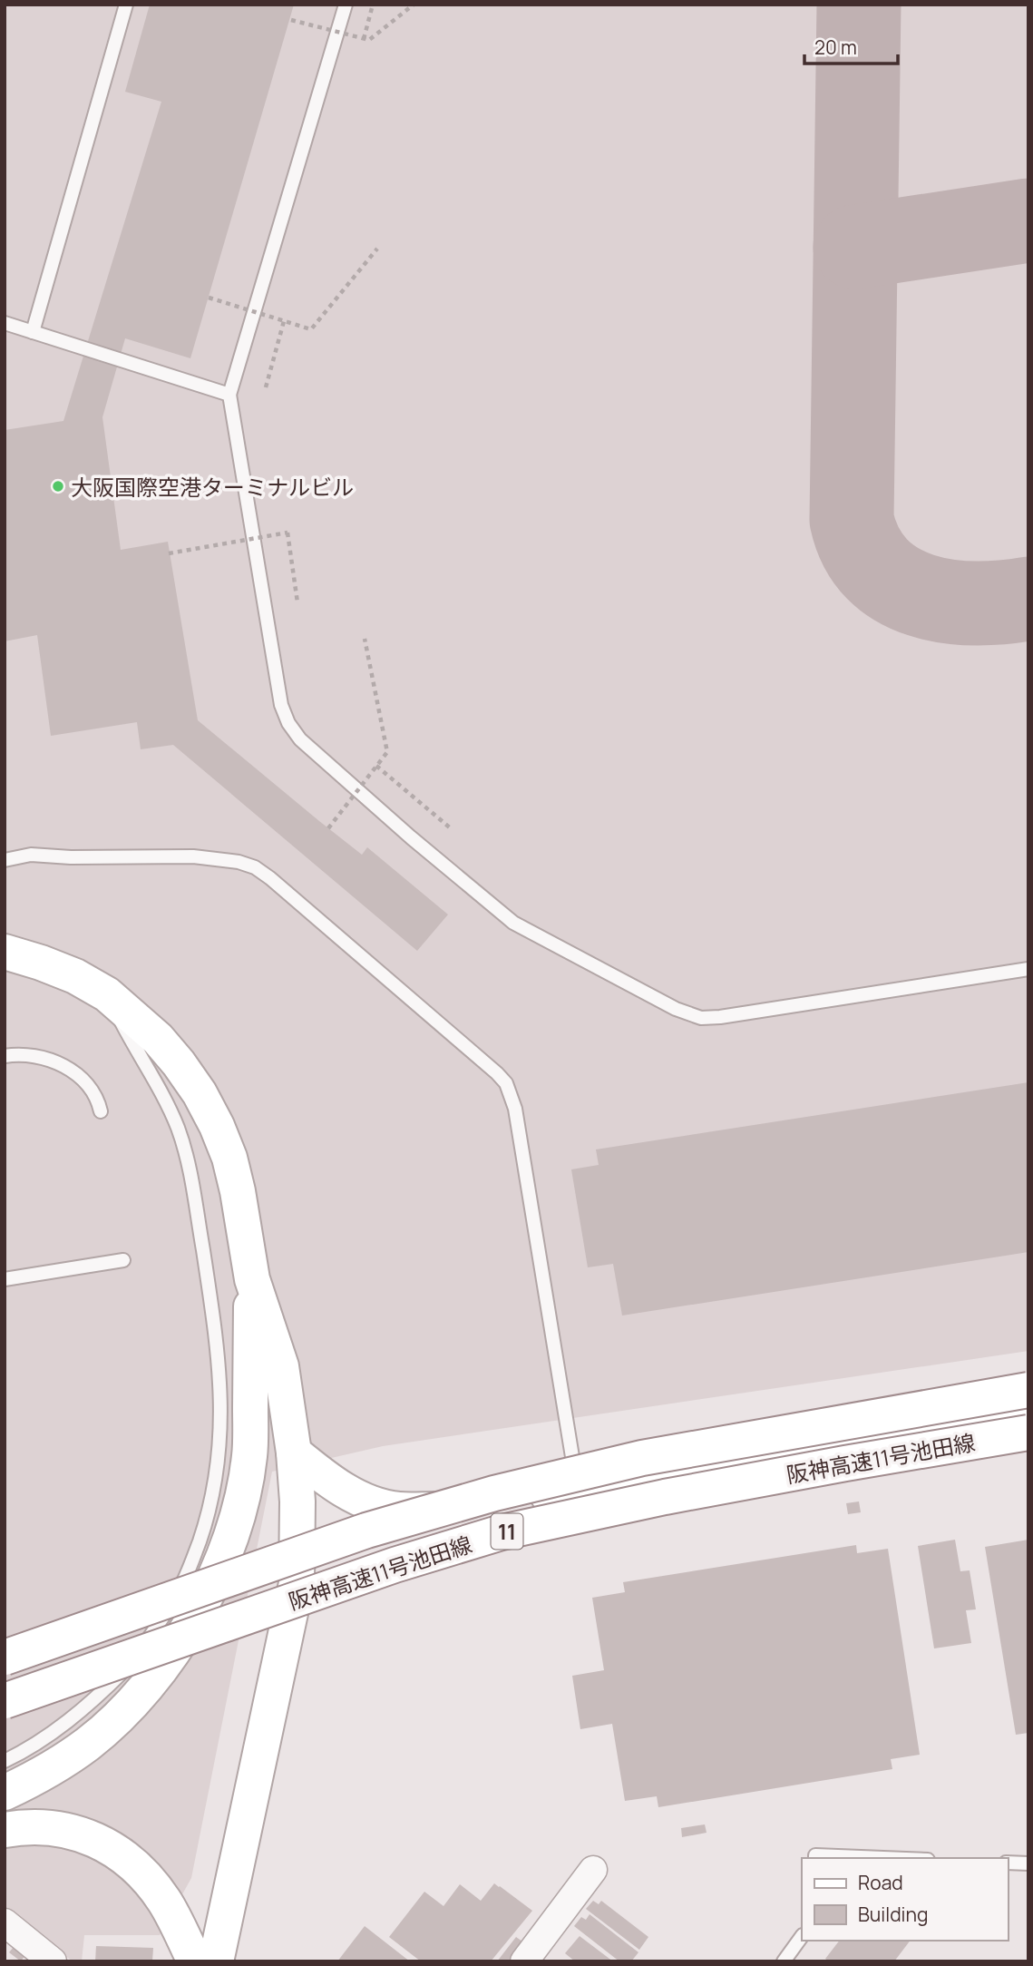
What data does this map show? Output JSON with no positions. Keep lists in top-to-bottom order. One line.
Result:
{"streets":{"main road":["阪神高速11号池田線","11"]},"places":["大阪国際空港ターミナルビル"],"legend":["Road","Building"],"scale_bar":"20 m"}
